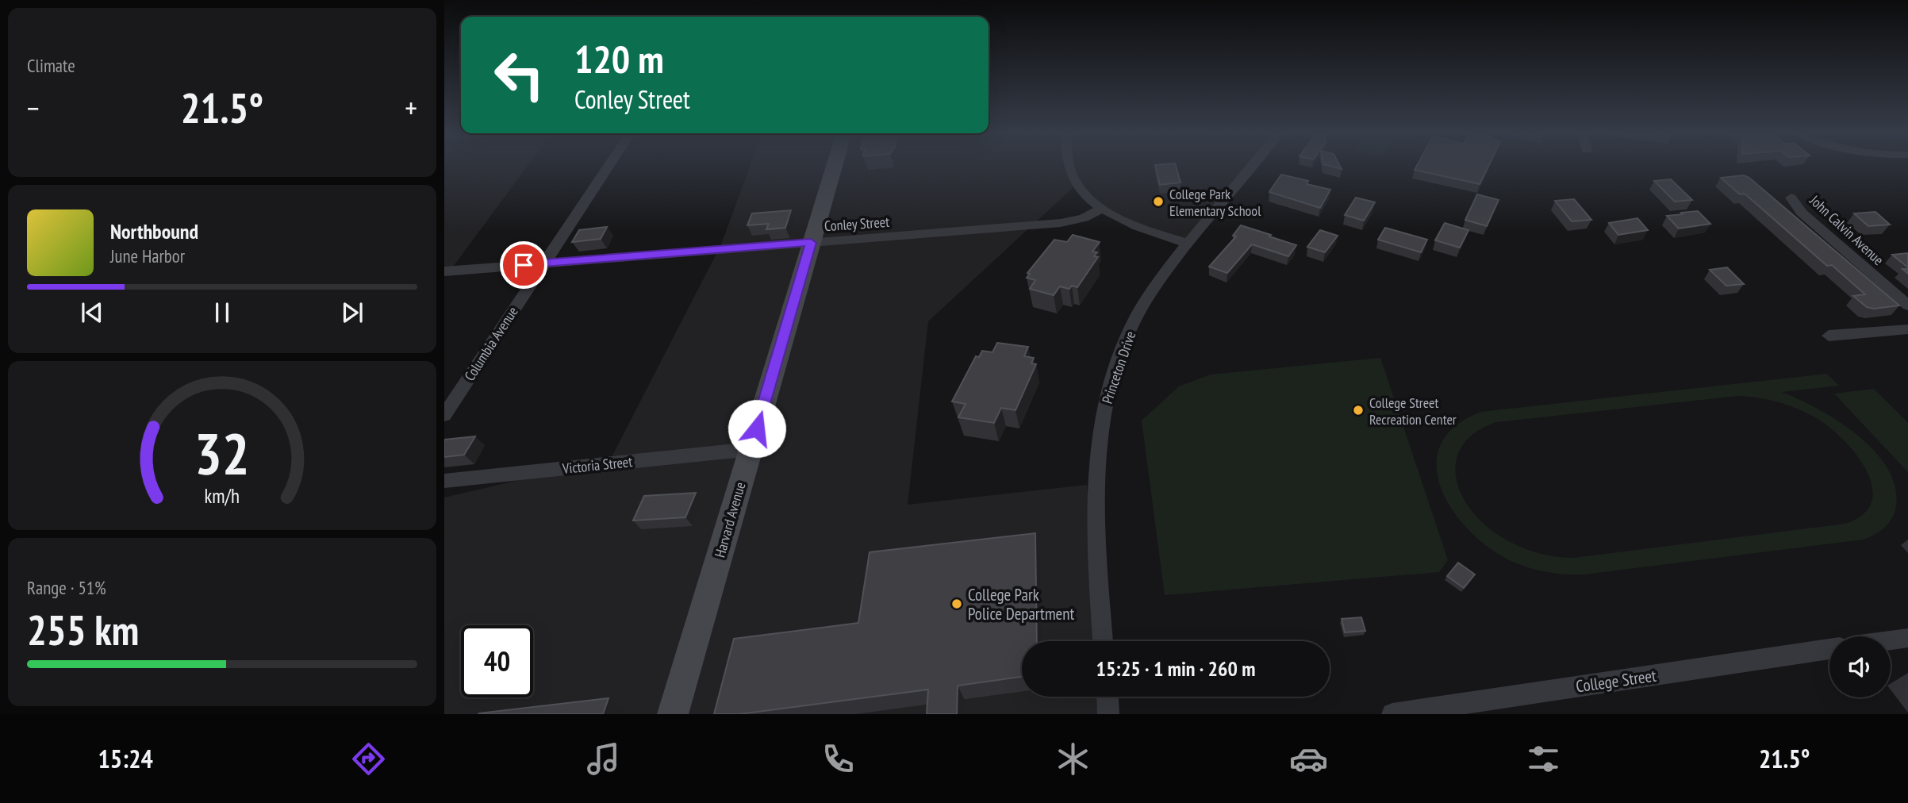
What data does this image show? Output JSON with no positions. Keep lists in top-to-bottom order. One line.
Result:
{"streets":{"street":["Conley Street","John Calvin Avenue","Columbia Avenue","Princeton Drive","Victoria Street","Harvard Avenue","College Street"]},"crossings":[["Conley Street","Columbia Avenue"],["Conley Street","Harvard Avenue"],["Victoria Street","Harvard Avenue"]],"places":["College Park Elementary School","College Street Recreation Center","College Park Police Department"],"page":{"tile":["Climate",["Range · 51%","255 km"]],"turn":["120 m","Conley Street"],"heat":["−","21.5°","+"],"song":["Northbound","June Harbor"],"limit":"40","trip":"15:25 · 1 min · 260 m","tabs":["15:24","21.5°"],"gauge":["32","km/h"]}}
